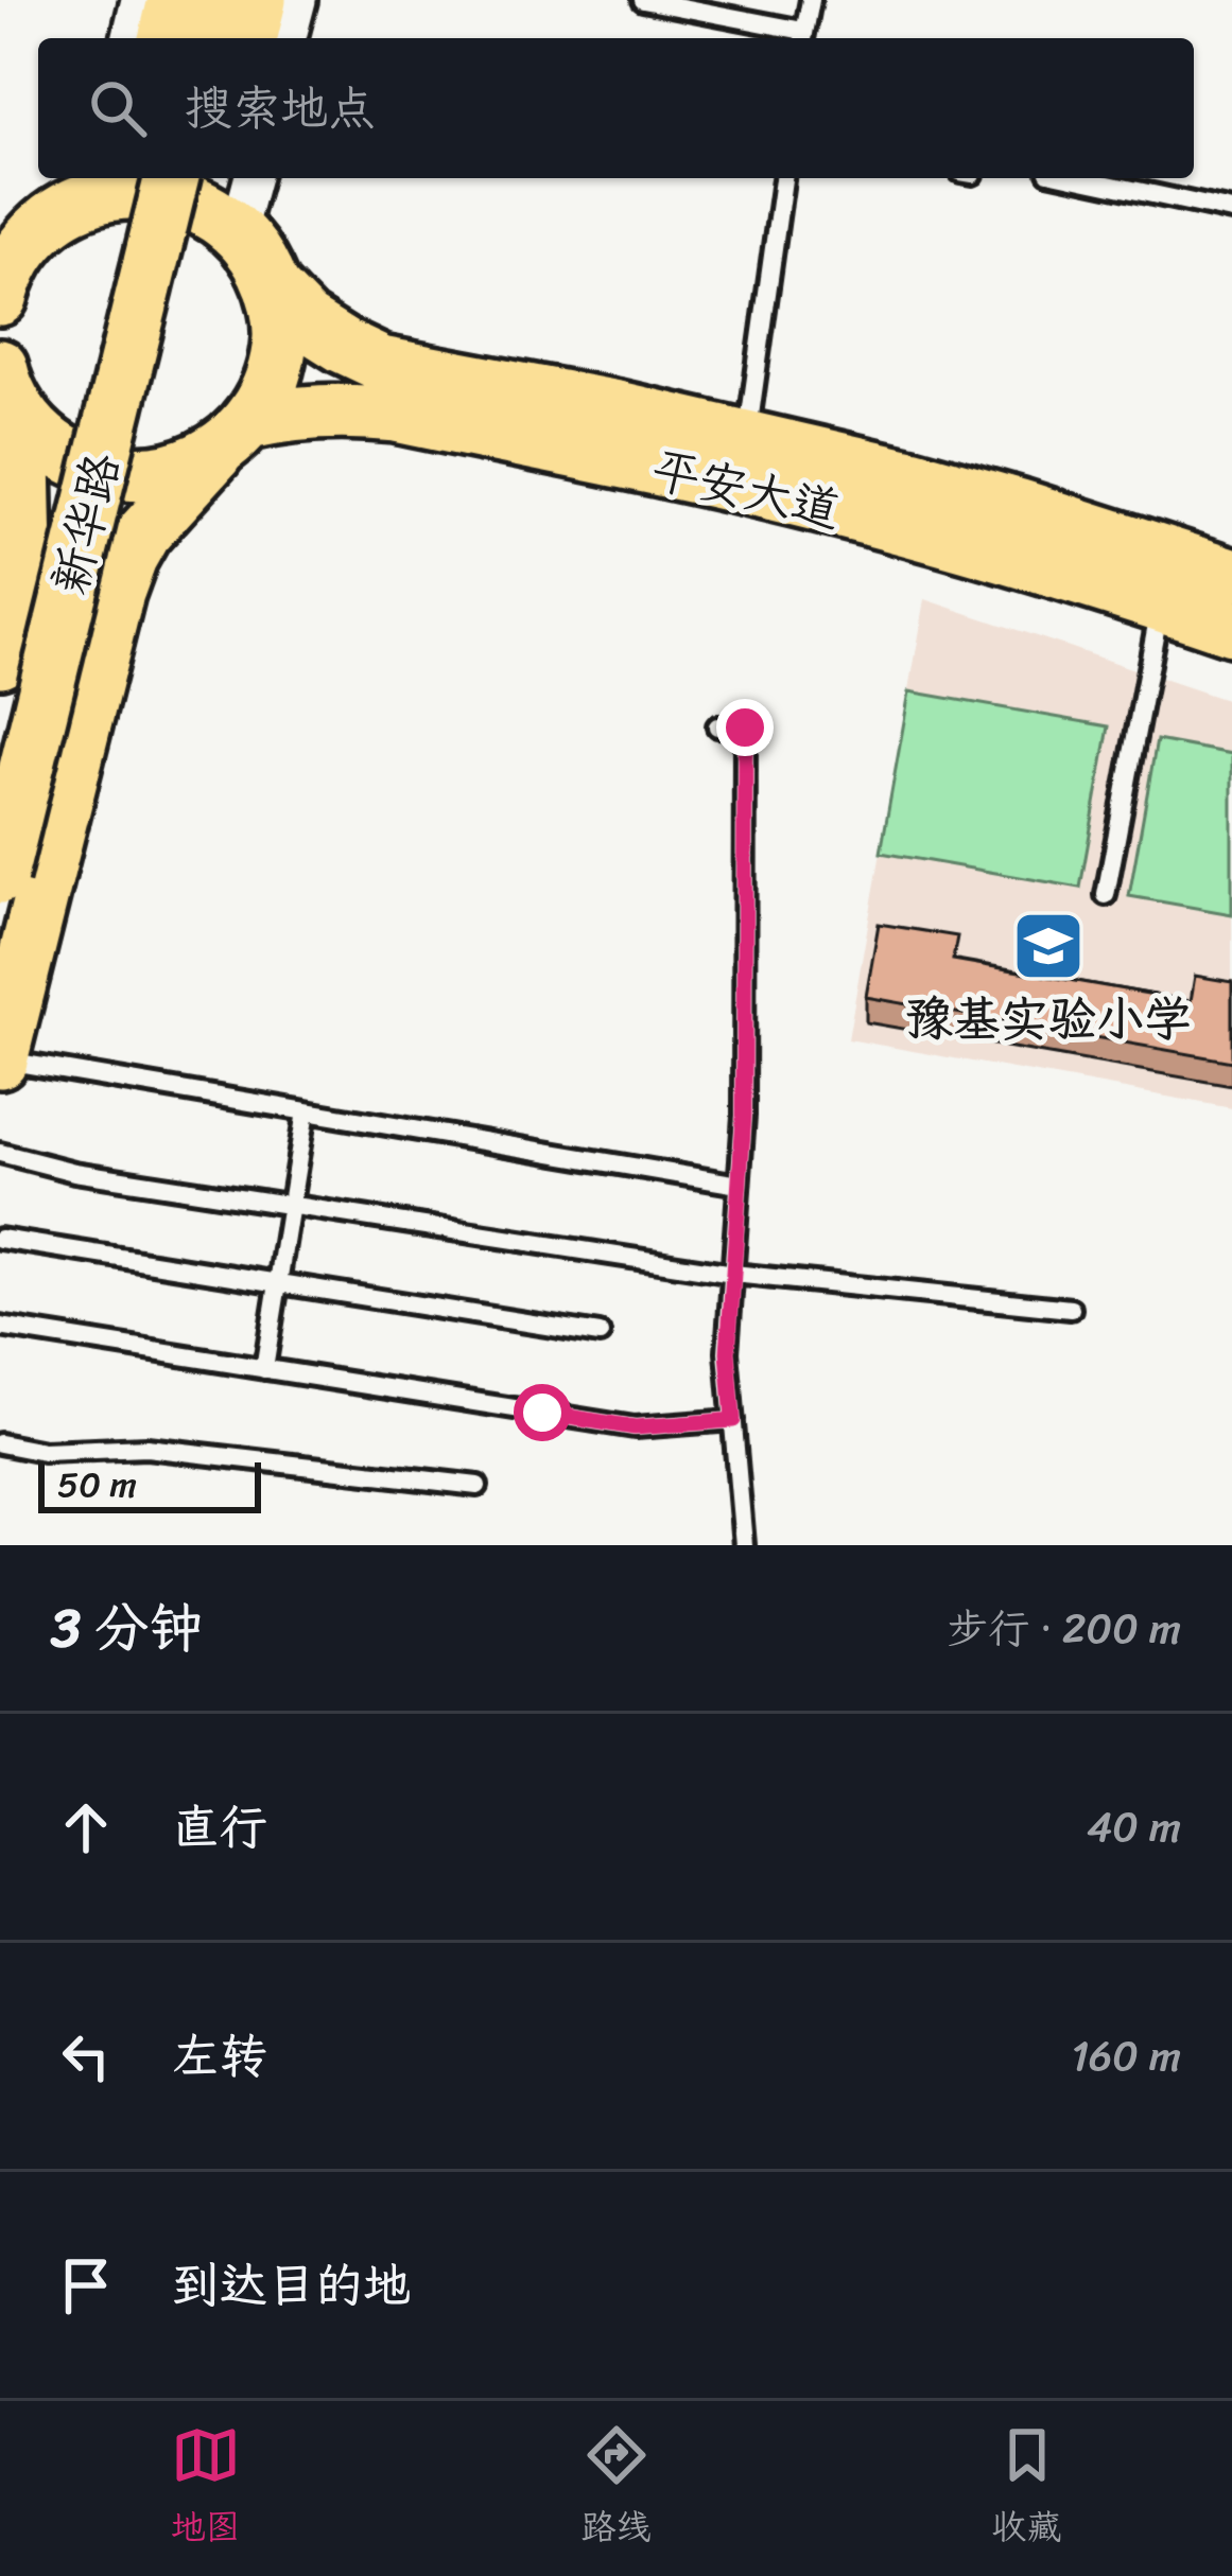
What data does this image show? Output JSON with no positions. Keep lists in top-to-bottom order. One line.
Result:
{"streets":{"main road":["平安大道","新华路"]},"places":{"school or university":["豫基实验小学"]},"scale_bar":"50 m","page":{"search":"搜索地点","scale":"50 m","heading":["3 分钟","步行 · 200 m"],"list":[["直行","40 m"],["左转","160 m"],"到达目的地"],"nav":["地图","路线","收藏"]}}
